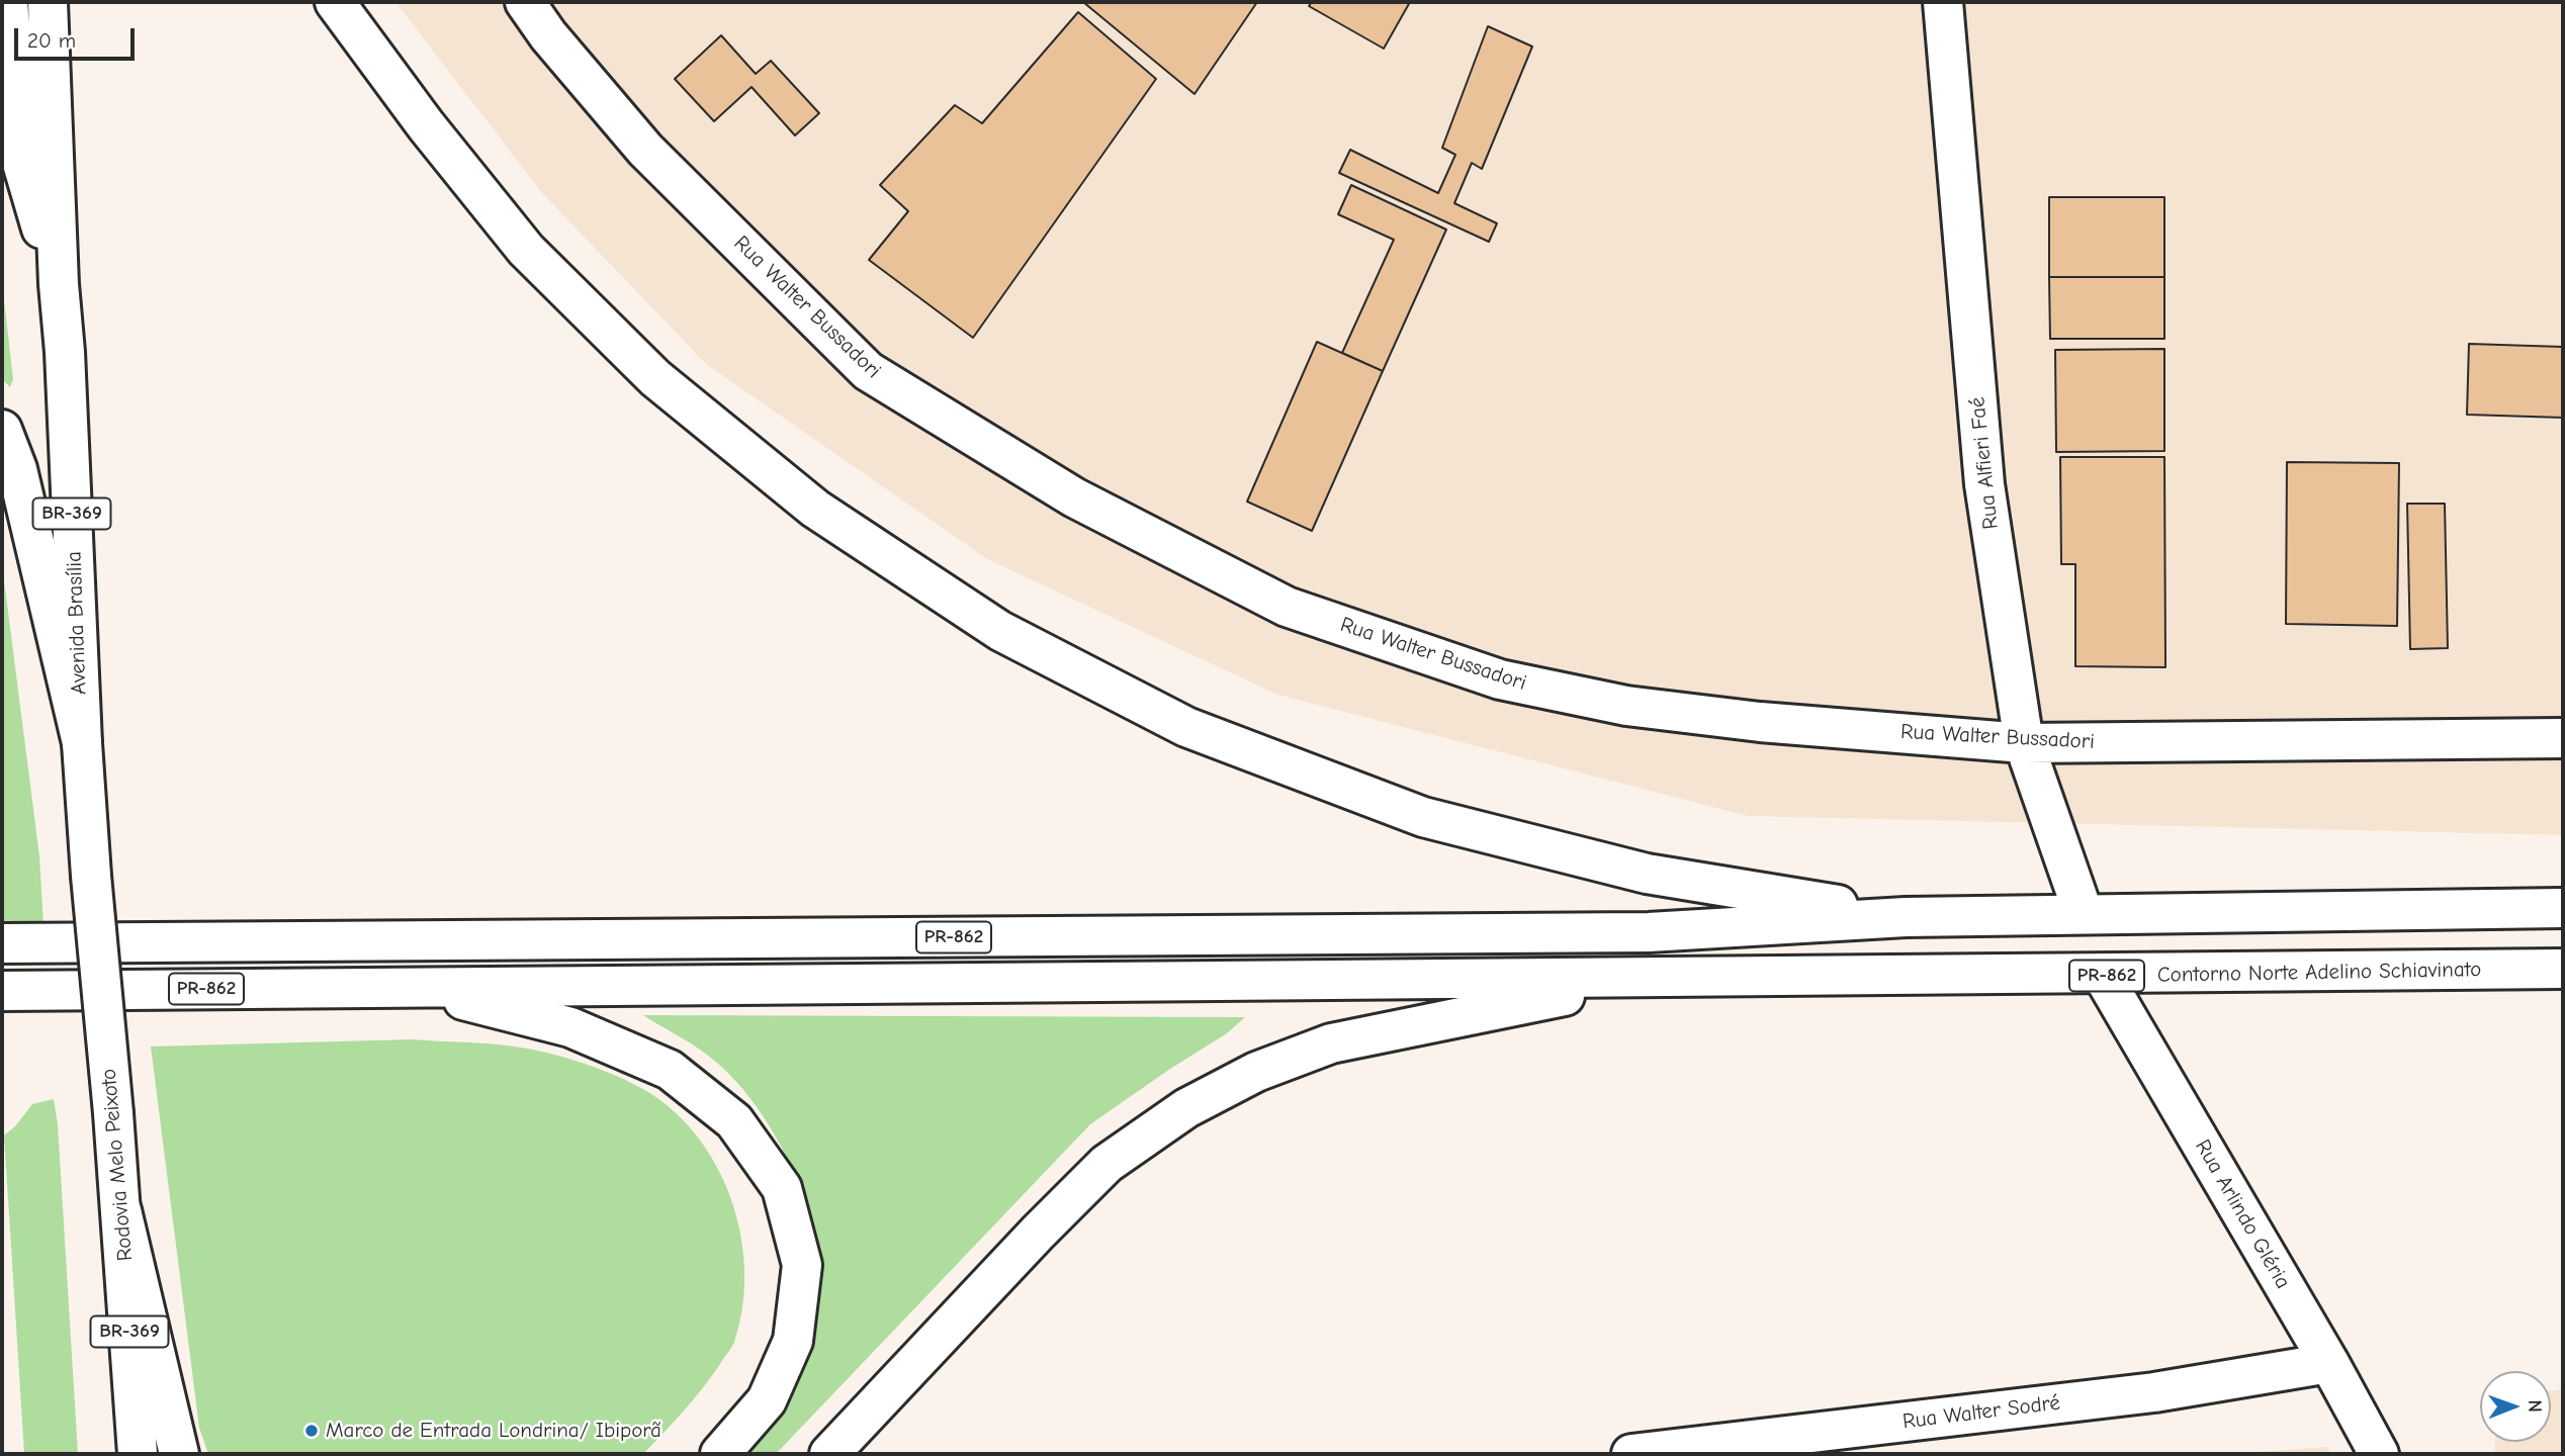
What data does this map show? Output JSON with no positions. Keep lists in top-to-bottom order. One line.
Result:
{"streets":{"main road":["Rua Walter Bussadori","Rua Alfieri Faé","BR-369","Avenida Brasília","PR-862","Contorno Norte Adelino Schiavinato","Rodovia Melo Peixoto","Rua Arlindo Gléria","Rua Walter Sodré"]},"crossings":[["Rua Walter Bussadori","Rua Alfieri Faé"],["Rua Alfieri Faé","PR-862"],["Avenida Brasília","Rodovia Melo Peixoto"],["PR-862","Contorno Norte Adelino Schiavinato"],["Contorno Norte Adelino Schiavinato","Rua Arlindo Gléria"],["Rua Arlindo Gléria","Rua Walter Sodré"]],"places":["Marco de Entrada Londrina/ Ibiporã"],"scale_bar":"20 m","north":"right"}
